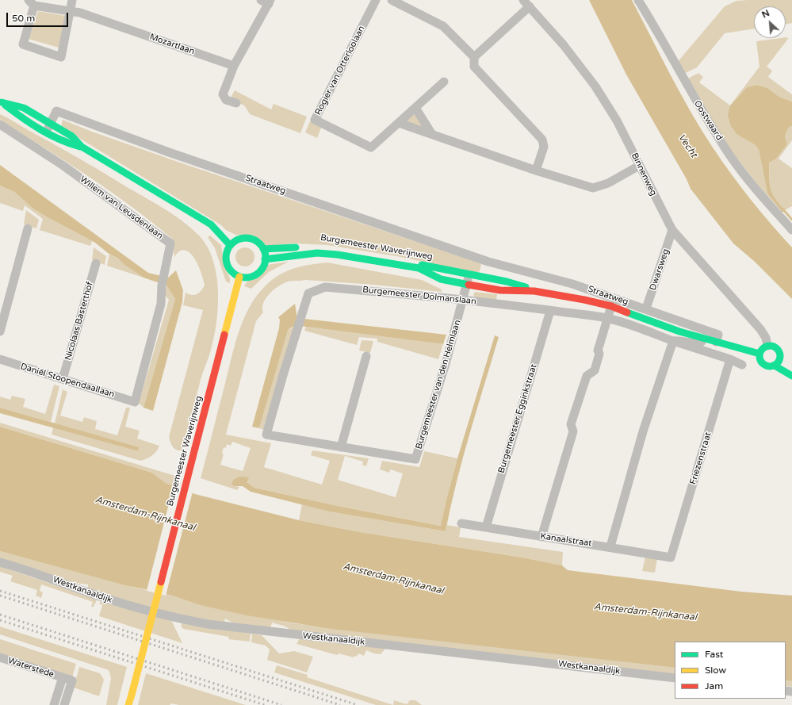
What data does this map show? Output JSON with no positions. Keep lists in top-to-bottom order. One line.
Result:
{"streets":{"main road":["Straatweg","Burgemeester Waverijnweg"],"street":["Mozartlaan","Rogier van Otterloolaan","Oostwaard","Binnenweg","Willem van Leusdenlaan","Dwarsweg","Burgemeester Dolmanslaan","Nicolaas Basterthof","Daniël Stoopendaallaan","Burgemeester van den Helmlaan","Burgemeester Egginkstraat","Friezenstraat","Kanaalstraat","Westkanaaldijk","Waterstede"]},"crossings":[["Binnenweg","Straatweg"],["Binnenweg","Dwarsweg"],["Straatweg","Burgemeester Waverijnweg"],["Straatweg","Dwarsweg"],["Straatweg","Burgemeester Dolmanslaan"],["Straatweg","Kanaalstraat"],["Willem van Leusdenlaan","Daniël Stoopendaallaan"],["Burgemeester Waverijnweg","Burgemeester van den Helmlaan"],["Burgemeester Dolmanslaan","Burgemeester van den Helmlaan"],["Burgemeester Dolmanslaan","Burgemeester Egginkstraat"],["Nicolaas Basterthof","Daniël Stoopendaallaan"],["Burgemeester Egginkstraat","Kanaalstraat"],["Friezenstraat","Kanaalstraat"]],"water":["Vecht","Amsterdam-Rijnkanaal"],"legend":["Fast","Slow","Jam"],"scale_bar":"50 m","north":"top left"}
